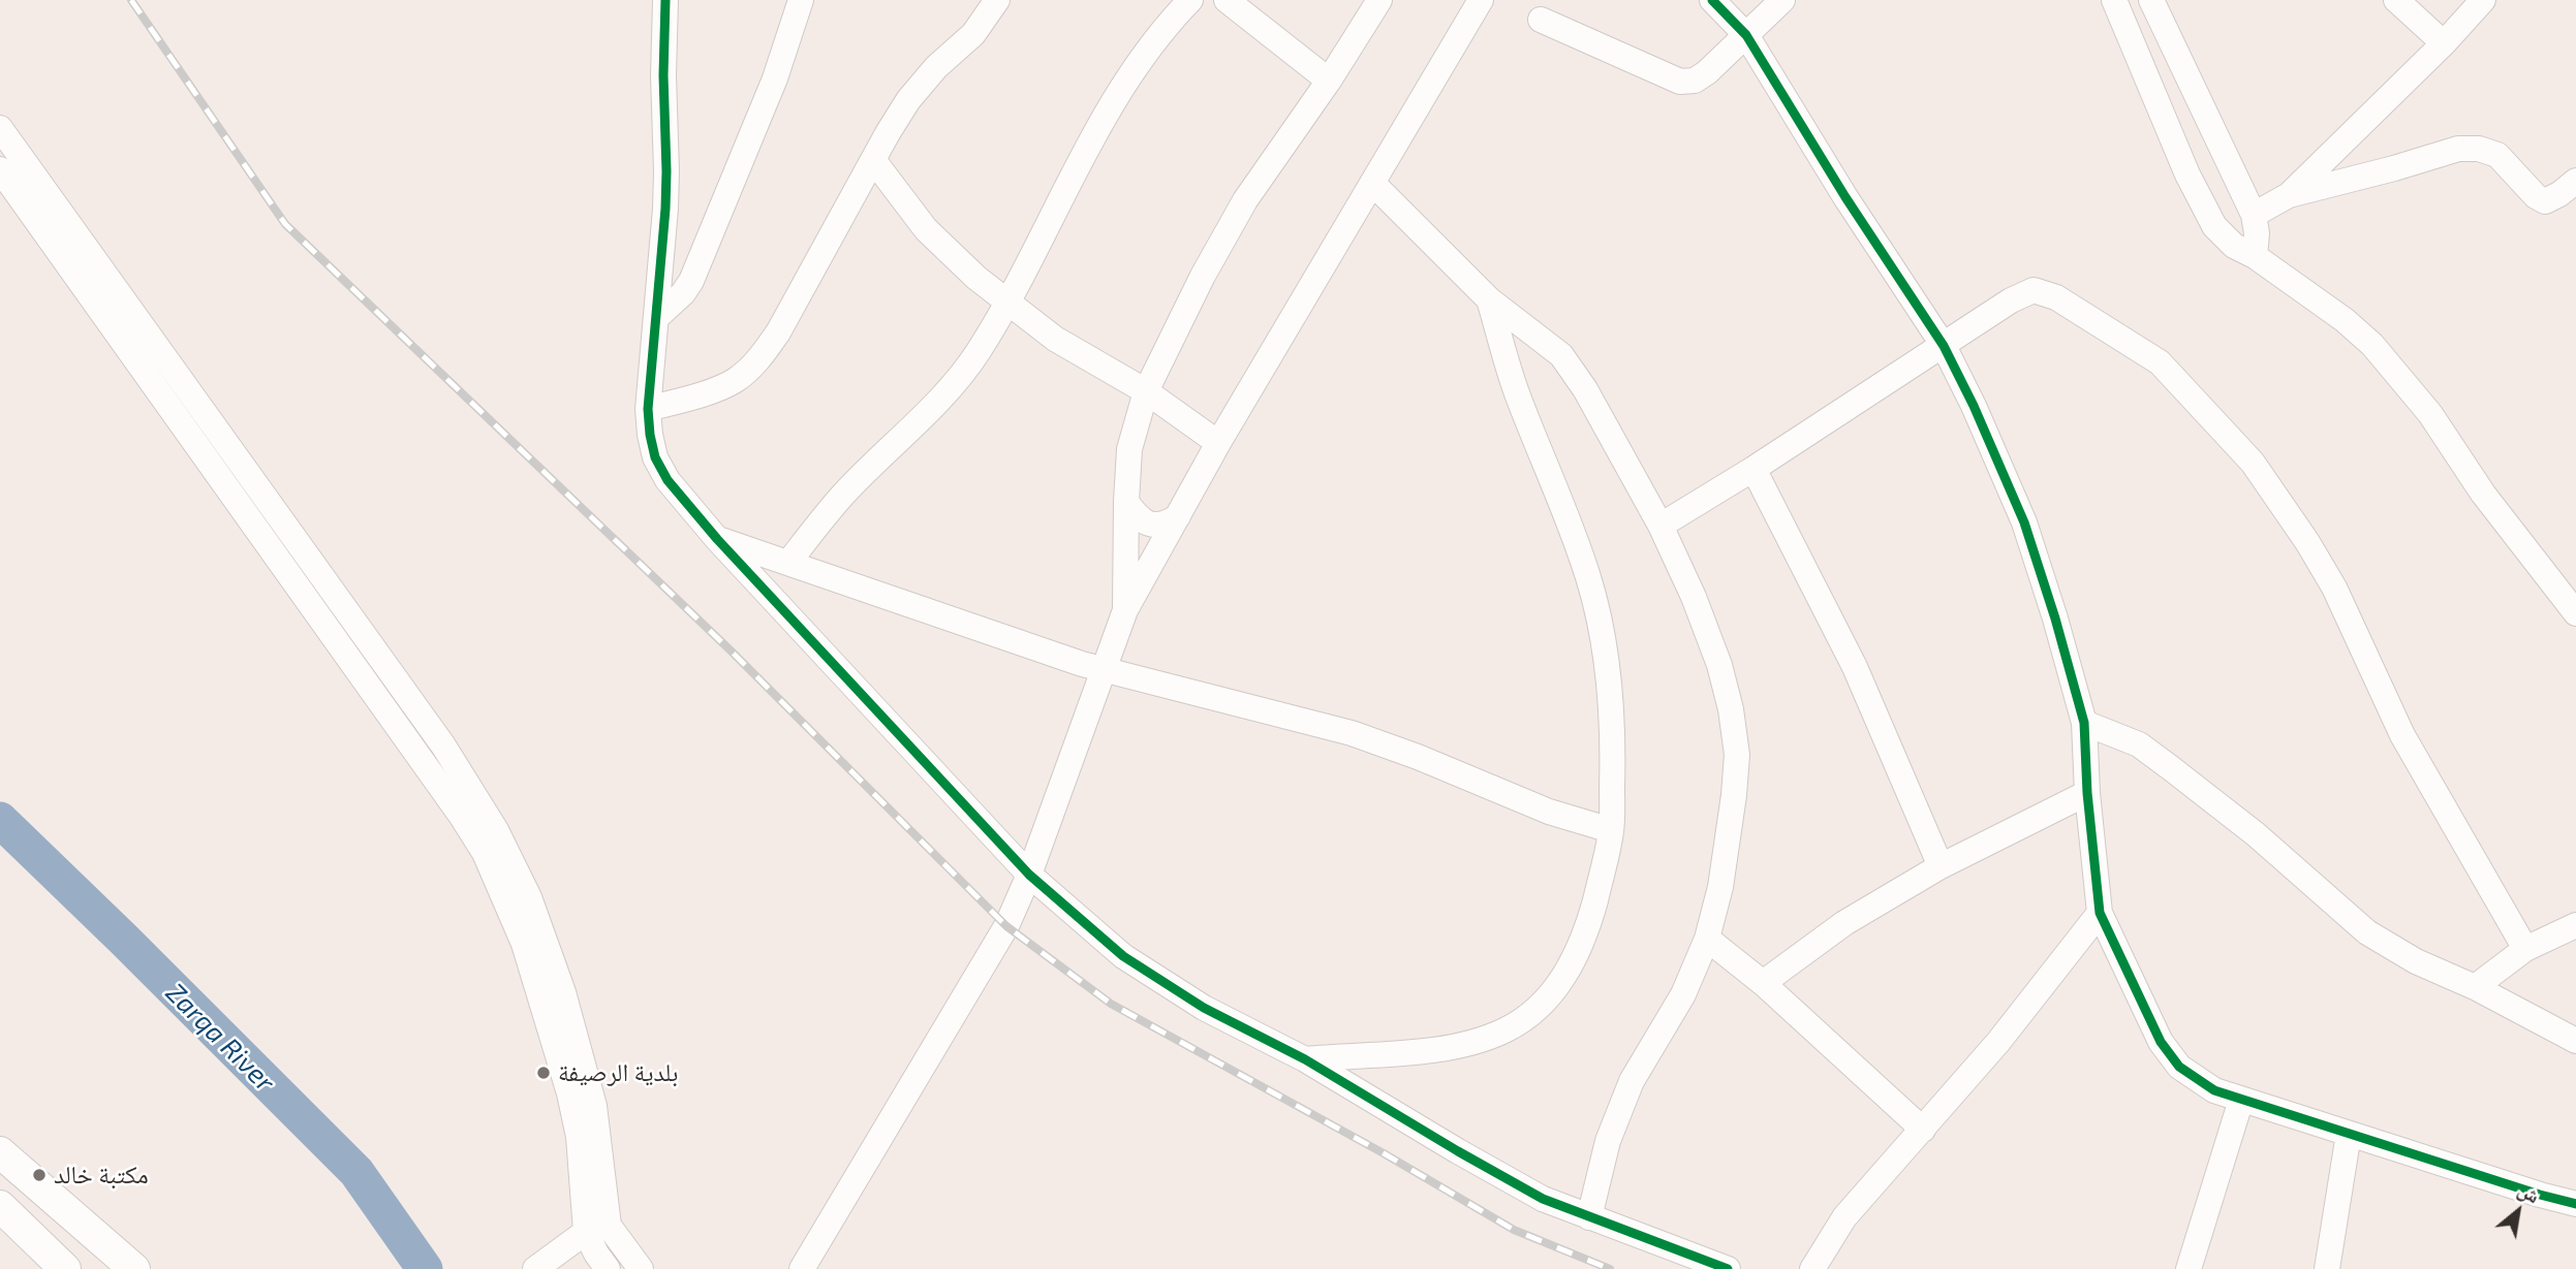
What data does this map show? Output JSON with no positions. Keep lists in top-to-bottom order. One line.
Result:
{"water":["Zarqa River"],"places":["بلدية الرصيفة","مكتبة خالد"],"north":"top right"}
